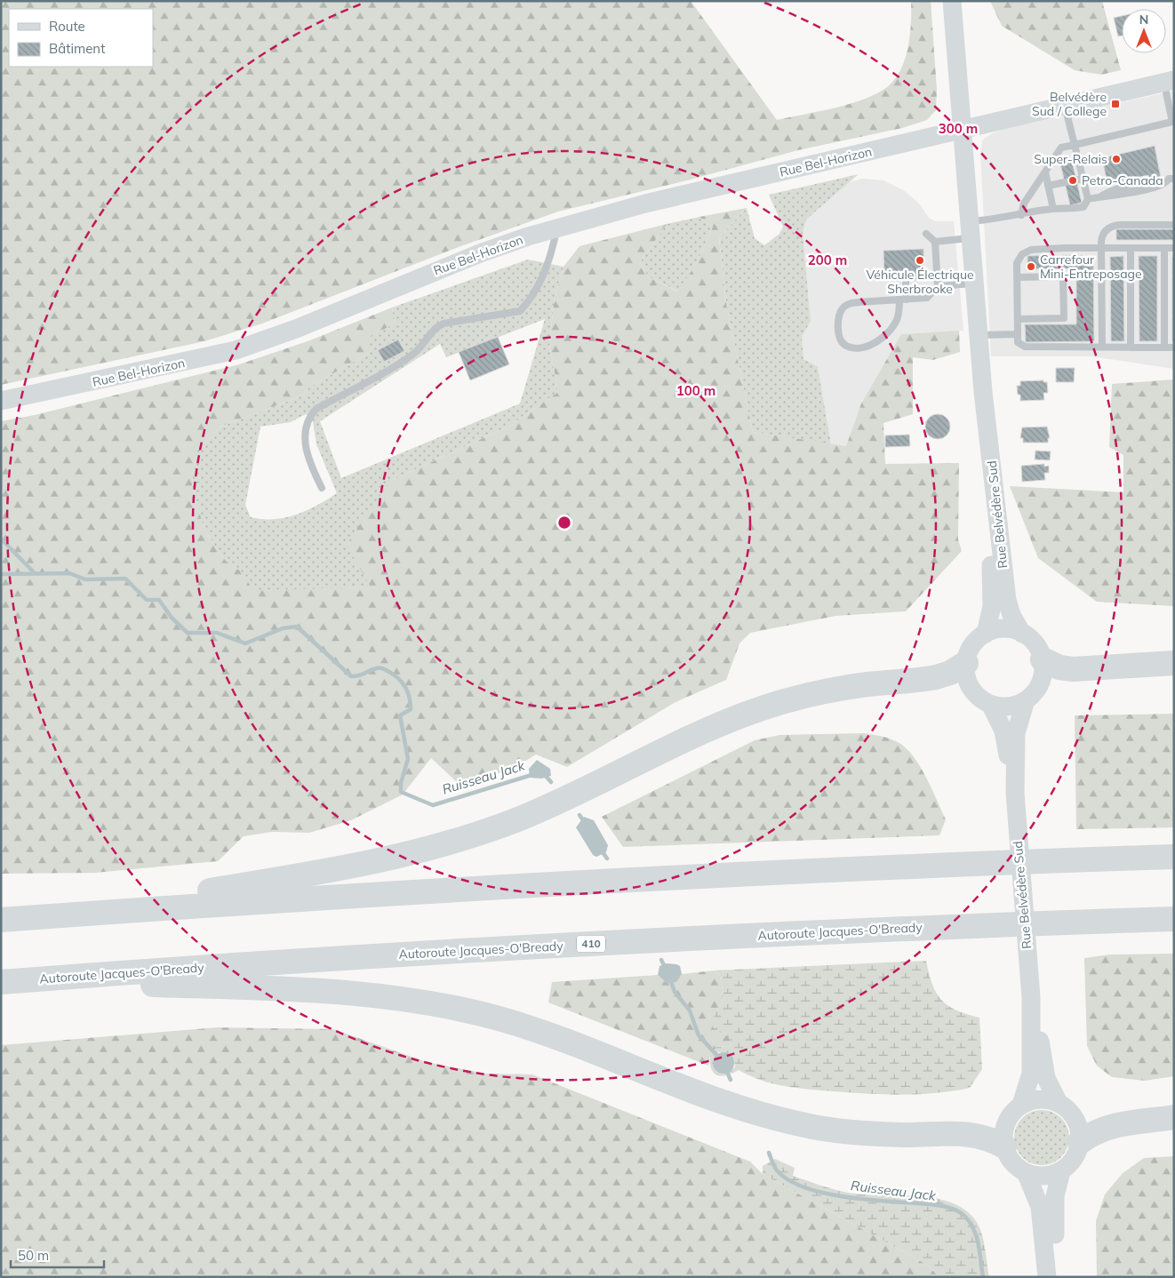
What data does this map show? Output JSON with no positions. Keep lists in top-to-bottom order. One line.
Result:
{"streets":{"highway":["Autoroute Jacques-O'Bready","410"],"street":["Rue Bel-Horizon","Rue Belvédère Sud"]},"crossings":[["Rue Bel-Horizon","Rue Belvédère Sud"]],"water":["Ruisseau Jack"],"places":{"transit":["Belvédère Sud / College"],"other":["Super-Relais","Petro-Canada","Véhicule Électrique Sherbrooke","Carrefour Mini-Entreposage"]},"legend":["Route","Bâtiment"],"scale_bar":"50 m","north":"top","rings":["300 m","200 m","100 m"]}
